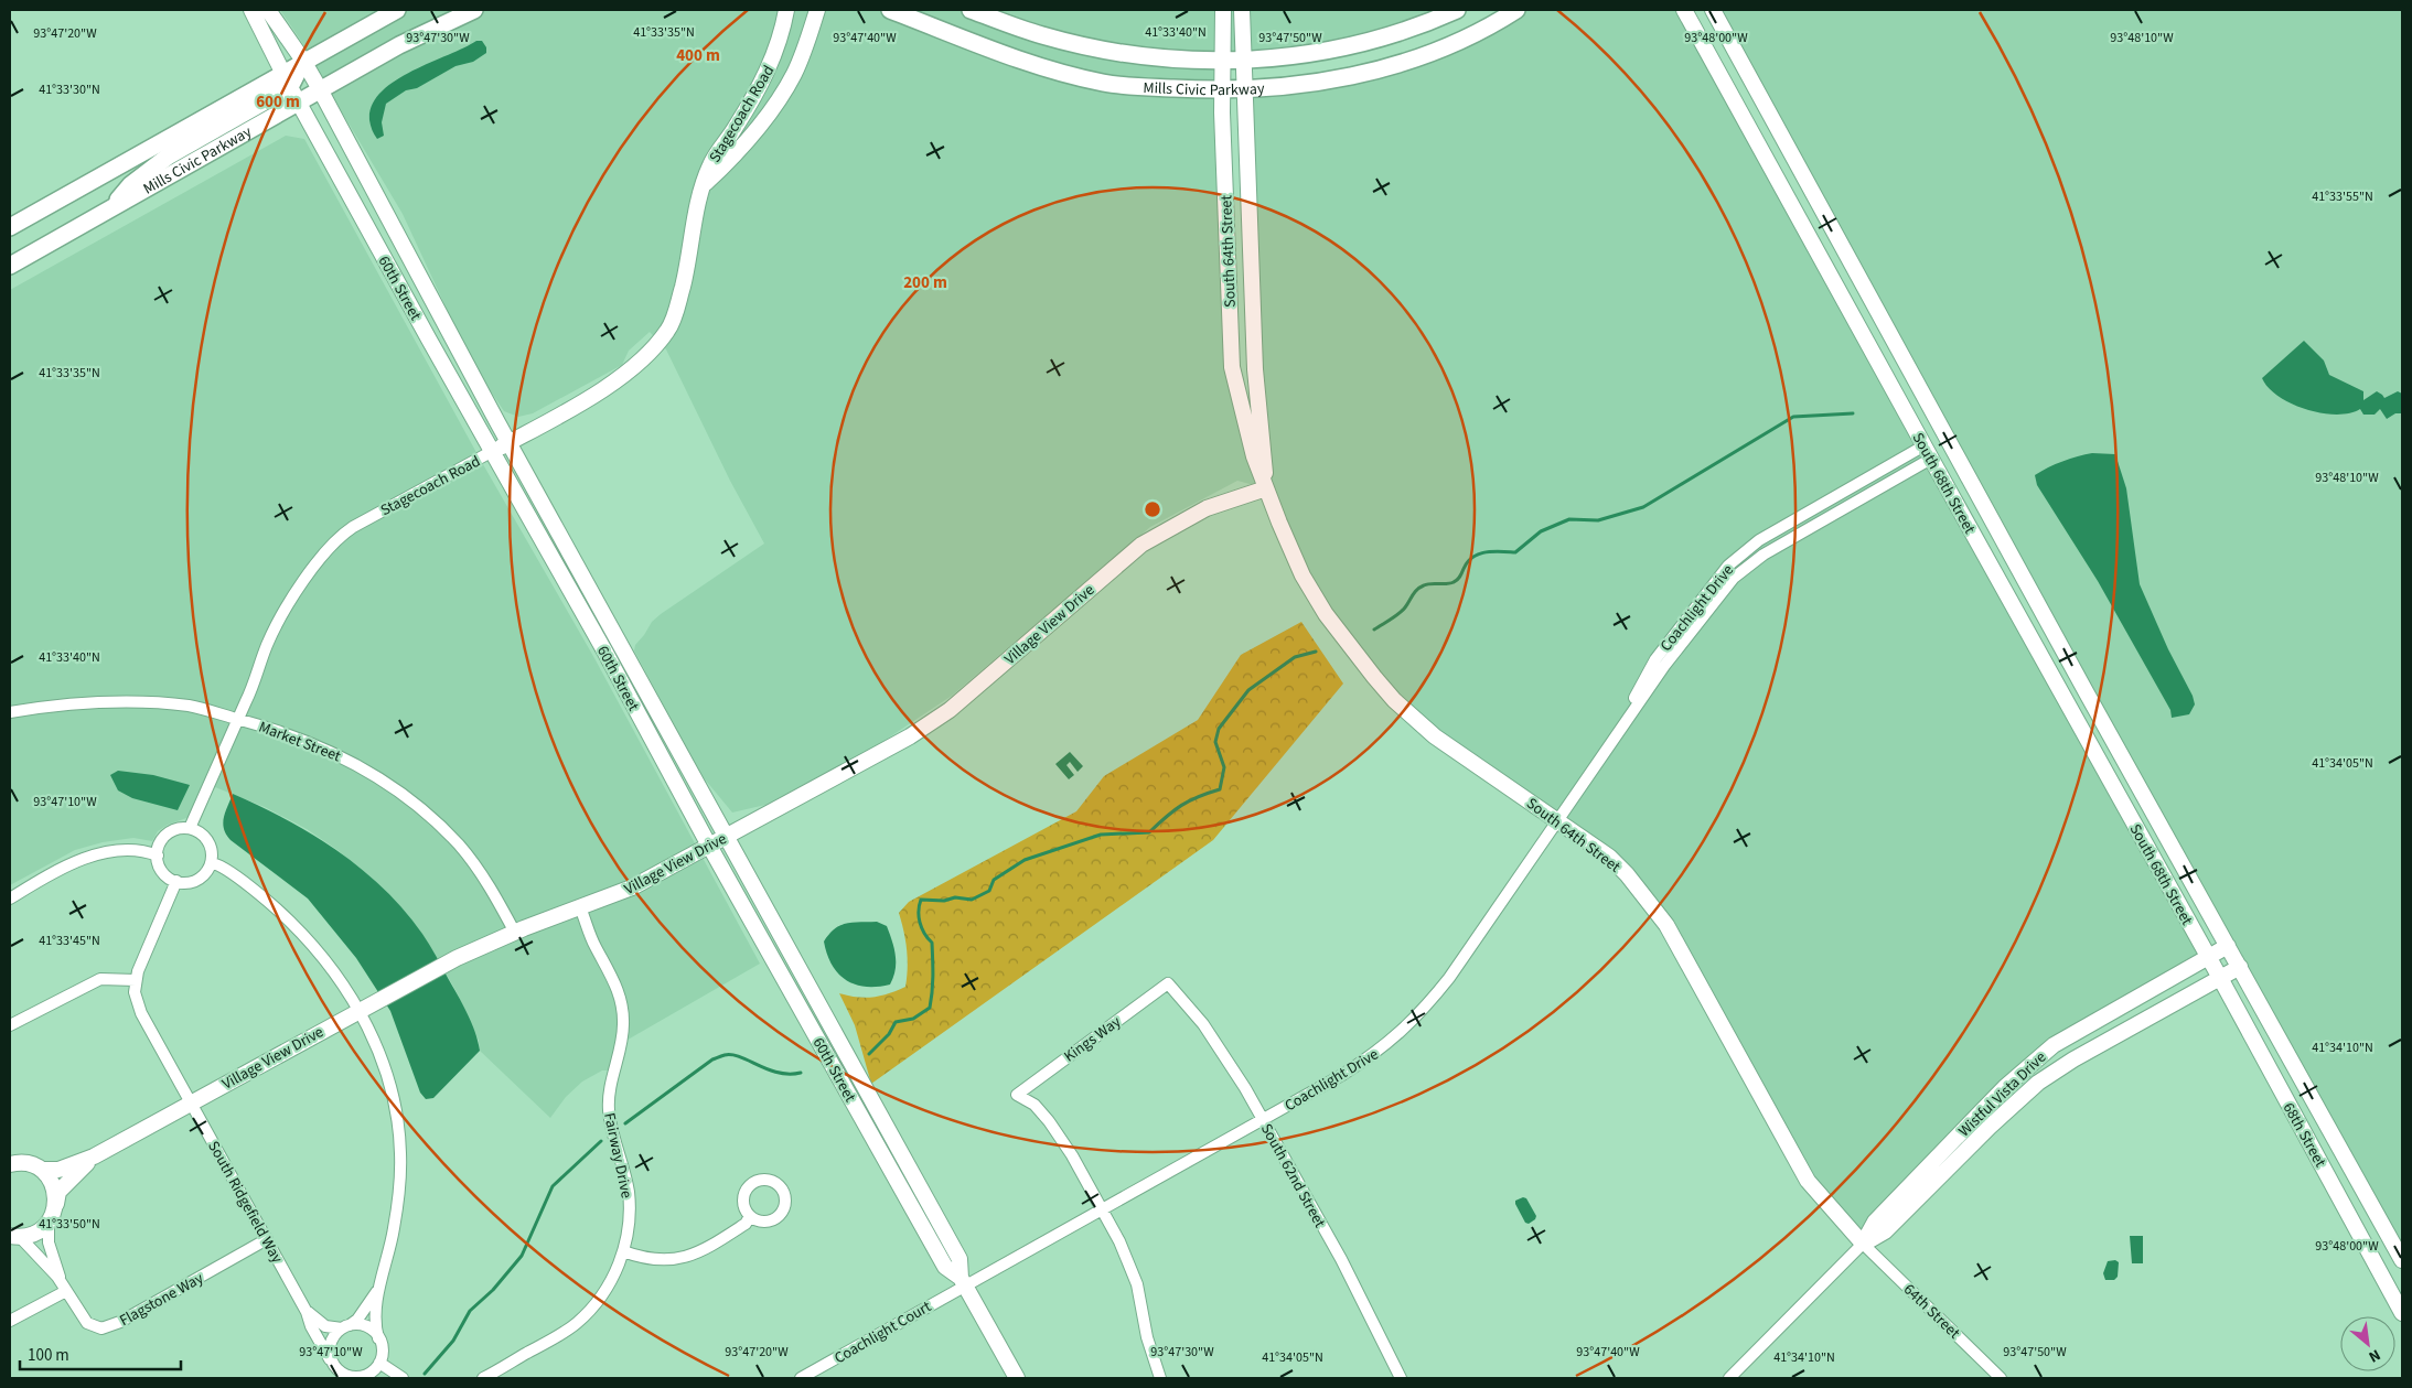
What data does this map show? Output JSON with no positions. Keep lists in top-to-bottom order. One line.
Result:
{"streets":{"main road":["Mills Civic Parkway"],"street":["Stagecoach Road","South 64th Street","60th Street","South 68th Street","Coachlight Drive","Village View Drive","Market Street","Kings Way","Wistful Vista Drive","68th Street","Fairway Drive","South 62nd Street","South Ridgefield Way","Flagstone Way","64th Street","Coachlight Court"]},"crossings":[["Mills Civic Parkway","South 64th Street"],["Mills Civic Parkway","60th Street"],["Stagecoach Road","60th Street"],["Stagecoach Road","Market Street"],["Stagecoach Road","South Ridgefield Way"],["South 64th Street","Coachlight Drive"],["South 64th Street","Village View Drive"],["South 64th Street","Wistful Vista Drive"],["South 64th Street","64th Street"],["60th Street","Coachlight Drive"],["60th Street","Village View Drive"],["60th Street","Coachlight Court"],["South 68th Street","Coachlight Drive"],["South 68th Street","Wistful Vista Drive"],["South 68th Street","68th Street"],["Coachlight Drive","Kings Way"],["Coachlight Drive","South 62nd Street"],["Coachlight Drive","Coachlight Court"],["Village View Drive","Market Street"],["Village View Drive","Fairway Drive"],["Village View Drive","South Ridgefield Way"],["Kings Way","South 62nd Street"],["Wistful Vista Drive","68th Street"],["Wistful Vista Drive","64th Street"],["South Ridgefield Way","Flagstone Way"]],"scale_bar":"100 m","north":"bottom right","coordinates":["41°33'35\"N","41°33'40\"N","93°47'20\"W","93°47'30\"W","93°47'40\"W","93°47'50\"W","93°48'00\"W","93°48'10\"W","41°33'30\"N","41°33'55\"N","41°34'05\"N","93°47'10\"W","41°33'45\"N","41°34'10\"N","41°33'50\"N"],"rings":["400 m","600 m","200 m"]}
